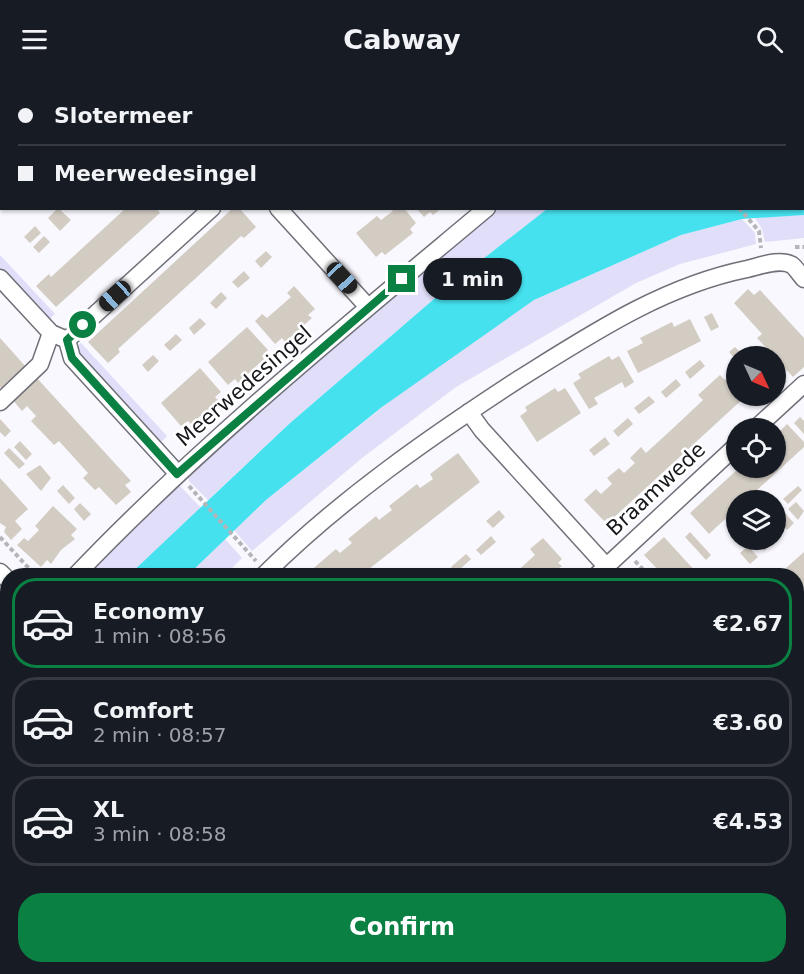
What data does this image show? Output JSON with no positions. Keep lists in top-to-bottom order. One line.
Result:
{"streets":{"street":["Meerwedesingel","Braamwede"]},"north":"bottom right","page":{"header":"Cabway","banner":["Slotermeer","Meerwedesingel"],"bubble":"1 min","list":[{"name":"Economy","note":"1 min · 08:56","value":"€2.67"},{"name":"Comfort","note":"2 min · 08:57","value":"€3.60"},{"name":"XL","note":"3 min · 08:58","value":"€4.53"}],"buttons":"Confirm"}}
